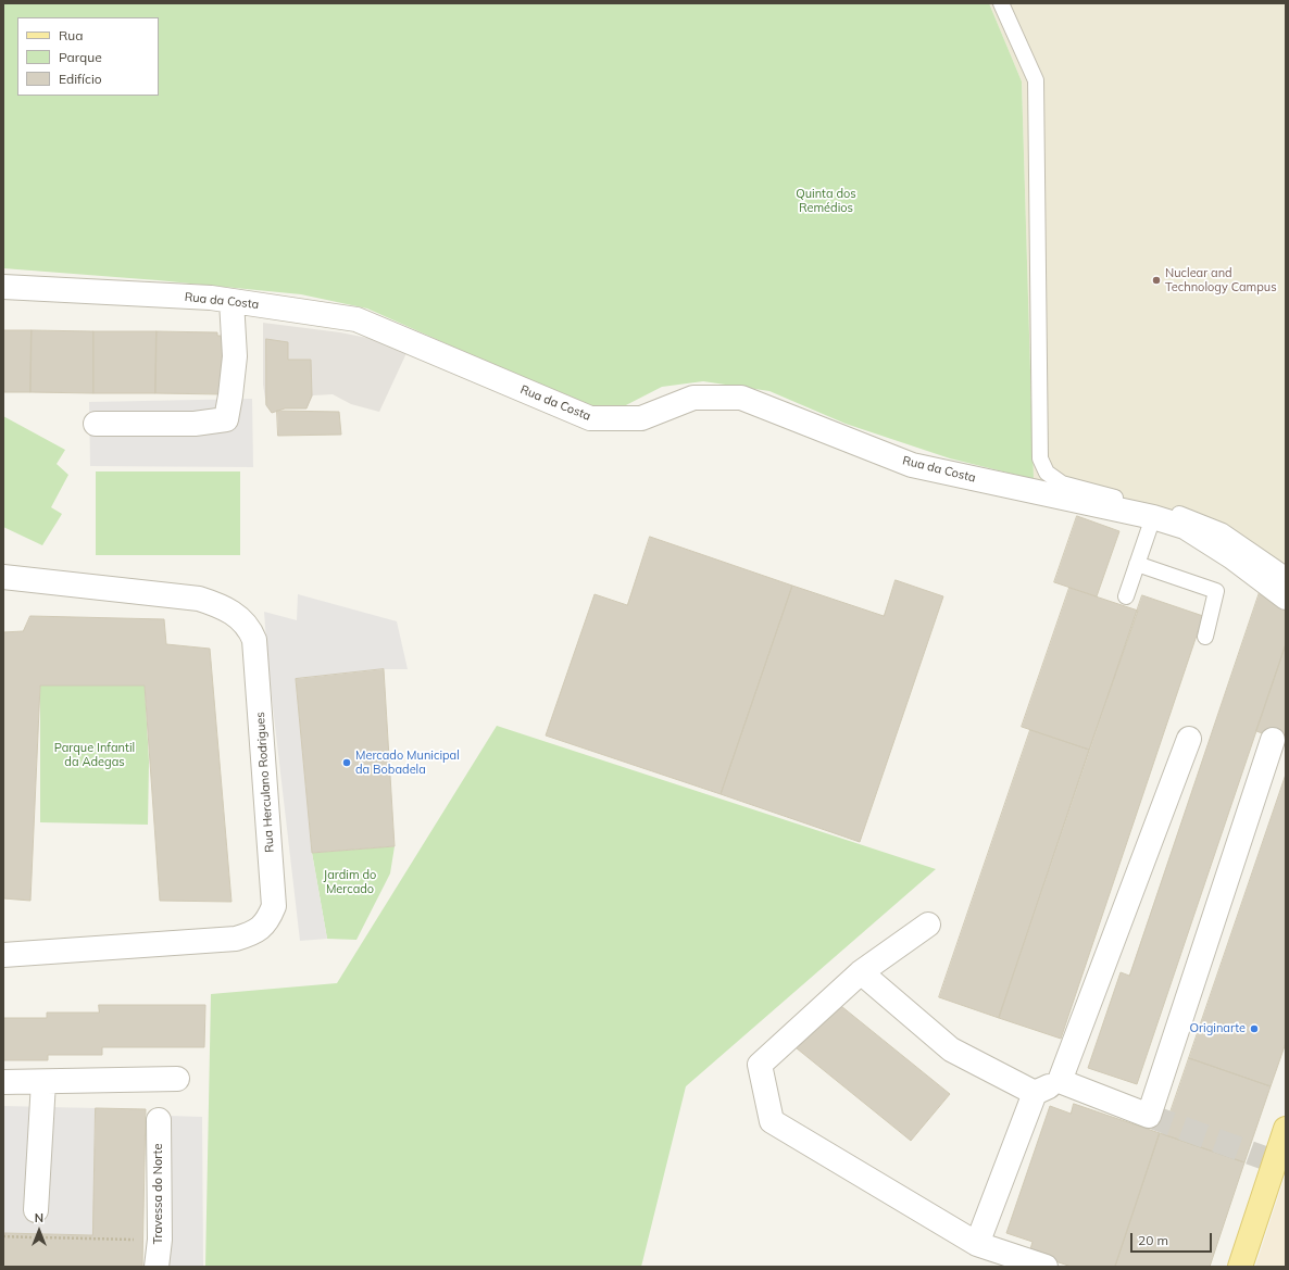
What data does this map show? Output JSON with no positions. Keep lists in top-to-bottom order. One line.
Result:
{"streets":{"street":["Rua da Costa","Rua Herculano Rodrigues","Travessa do Norte"]},"parks":["Quinta dos Remédios","Parque Infantil da Adegas","Jardim do Mercado"],"places":["Nuclear and Technology Campus","Mercado Municipal da Bobadela","Originarte"],"legend":["Rua","Parque","Edifício"],"scale_bar":"20 m","north":"top"}
